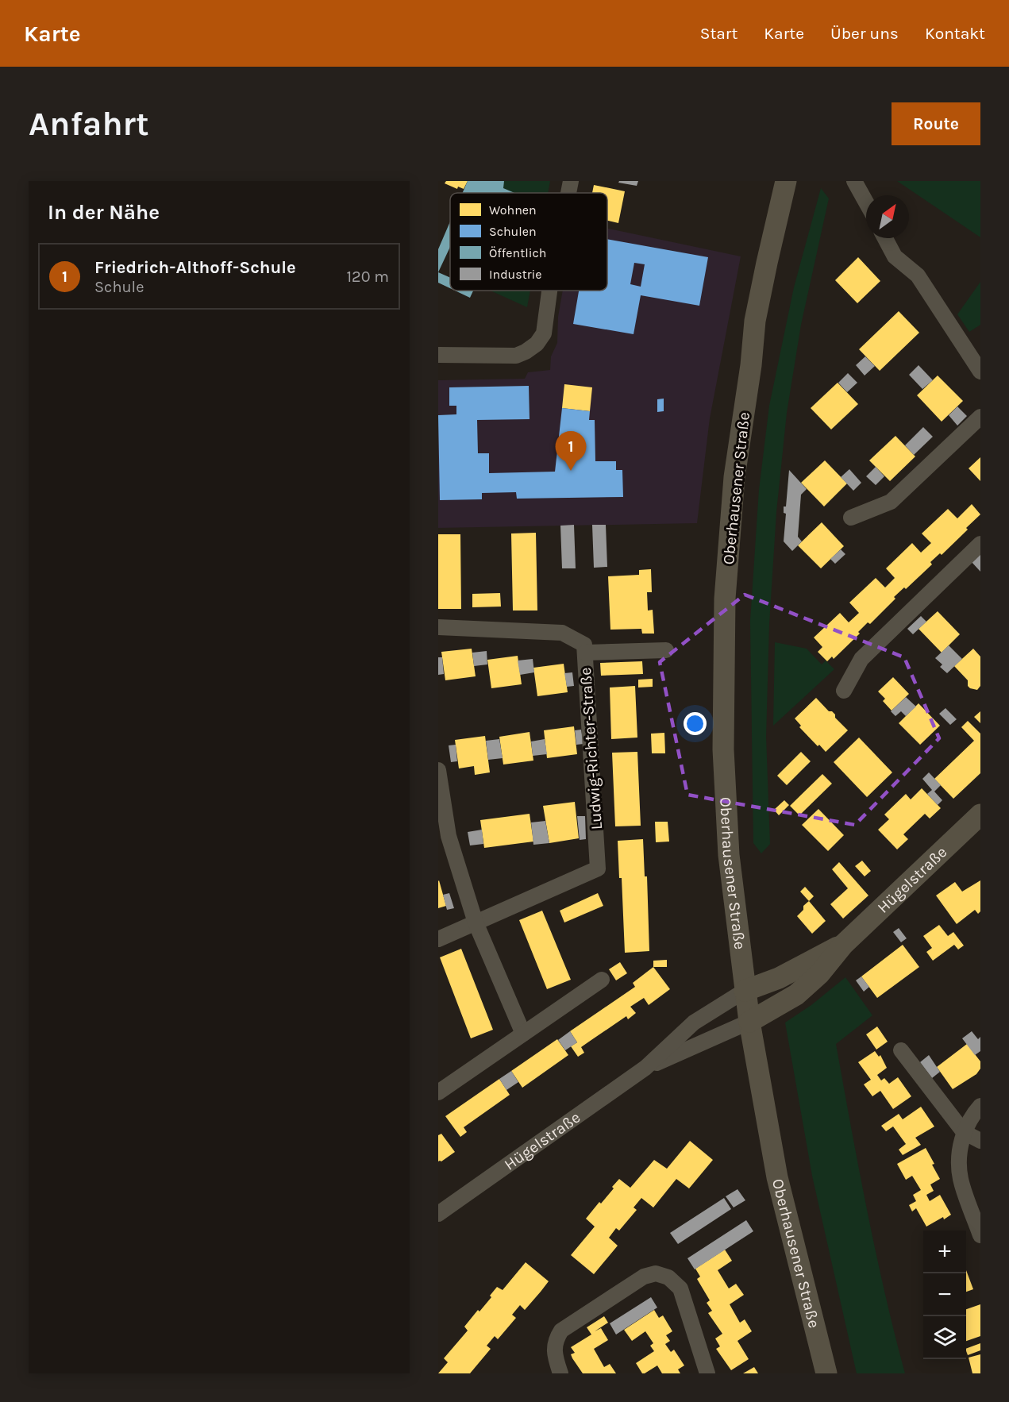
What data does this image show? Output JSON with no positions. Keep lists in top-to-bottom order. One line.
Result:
{"streets":{"main road":["Oberhausener Straße","Hügelstraße"],"street":["Ludwig-Richter-Straße"]},"crossings":[["Oberhausener Straße","Hügelstraße"]],"legend":["Wohnen","Schulen","Öffentlich","Industrie"],"north":"top right","page":{"header":"Karte","nav":["Start","Karte","Über uns","Kontakt"],"buttons":"Route","title":"Anfahrt","heading":"In der Nähe","list":[{"mark":"1","name":"Friedrich-Althoff-Schule","note":"Schule","value":"120 m"}],"pins":"1","map_buttons":["+","−"]}}
